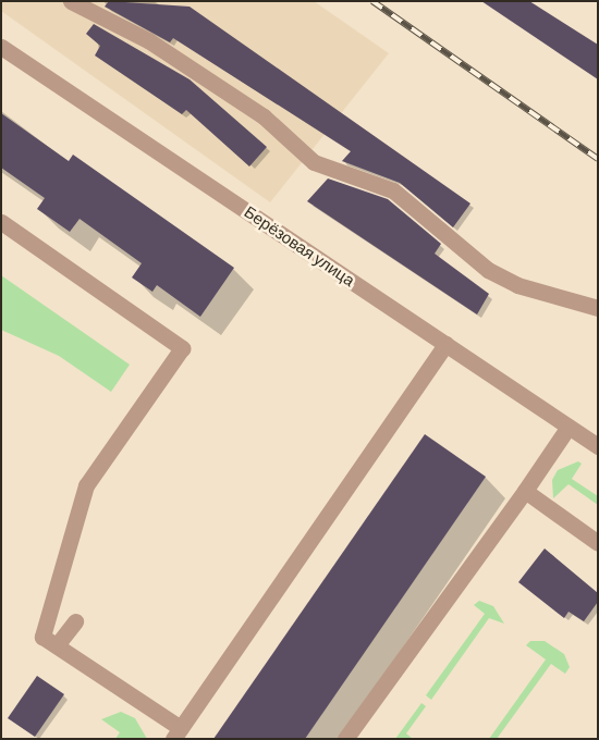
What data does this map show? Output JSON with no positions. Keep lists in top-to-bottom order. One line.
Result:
{"streets":{"street":["Берёзовая улица"]}}
